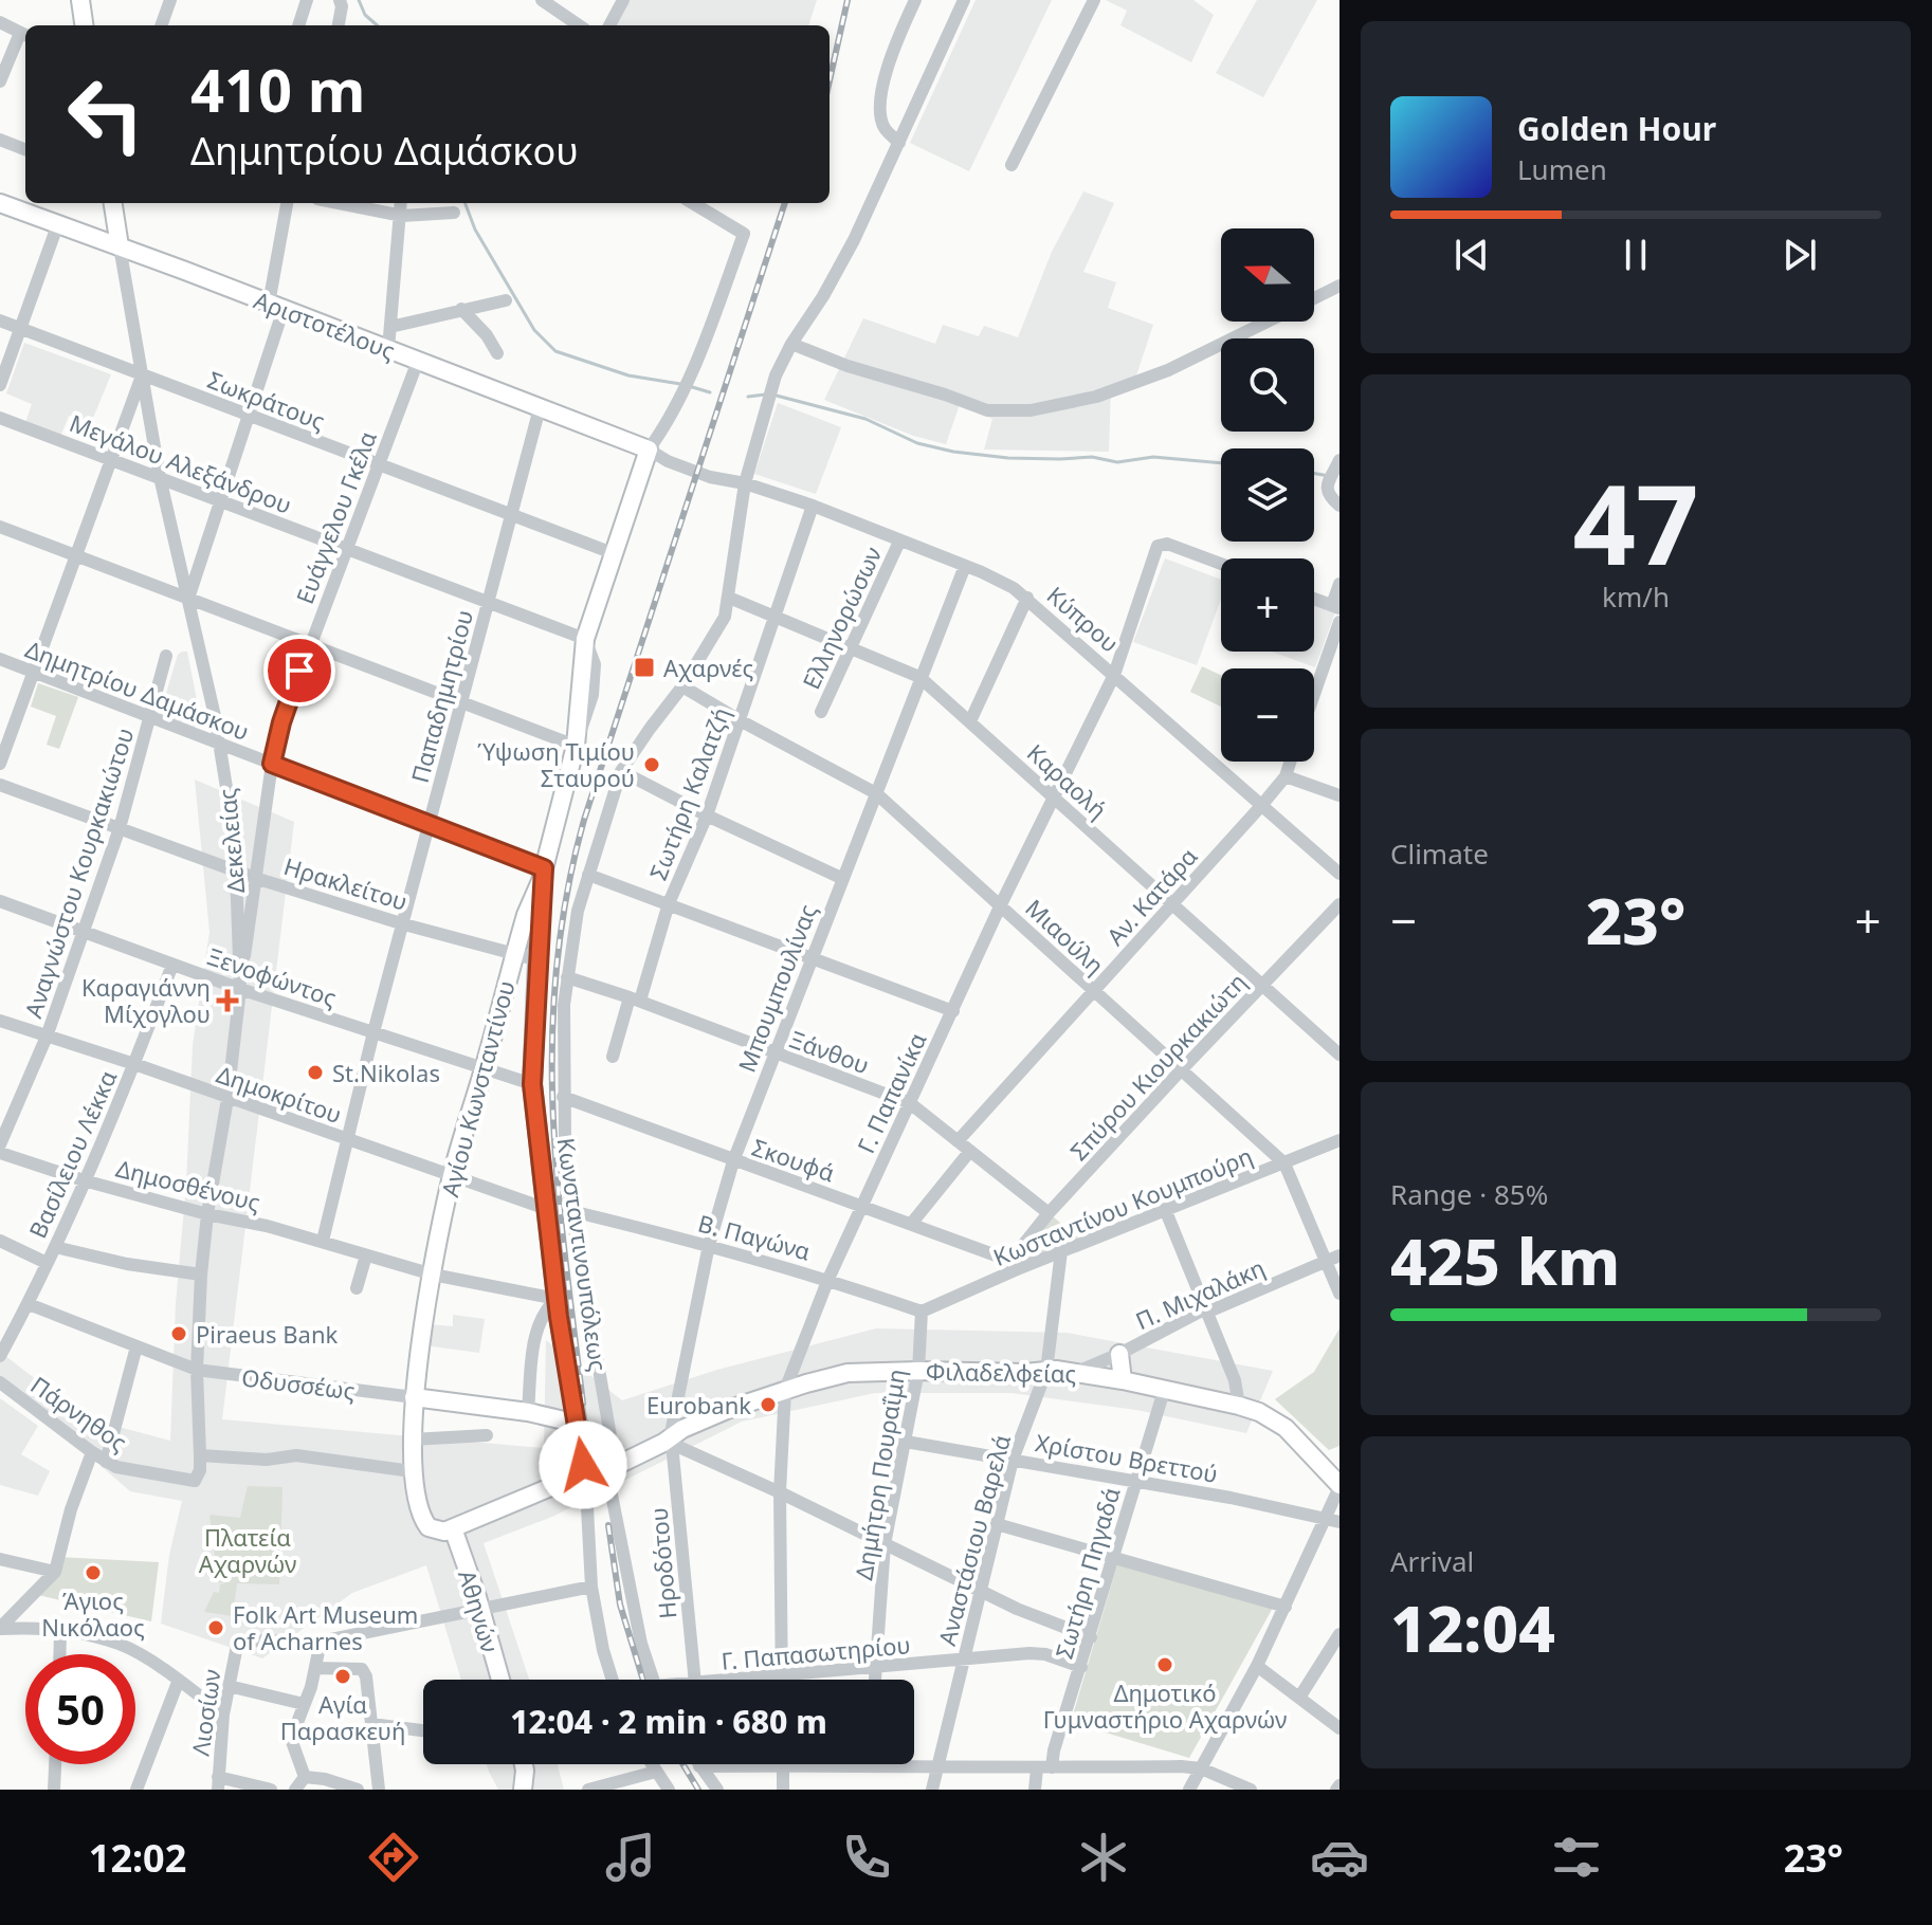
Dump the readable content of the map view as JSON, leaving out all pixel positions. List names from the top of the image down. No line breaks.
{"streets":{"main road":["Αριστοτέλους","Δεκελείας","Αγίου Κωνσταντίνου","Κωνσταντινουπόλεως","Φιλαδελφείας","Οδυσσέως","Αθηνών"],"street":["Σωκράτους","Μεγάλου Αλεξάνδρου","Ευάγγελου Γκέλα","Ελληνορώσων","Κύπρου","Δημητρίου Δαμάσκου","Παπαδημητρίου","Καραολή","Σωτήρη Καλατζή","Αναγνώστου Κουρκακιώτου","Ηρακλείτου","Αν. Κατάρα","Μιαούλη","Ξενοφώντος","Μπουμπουλίνας","Ξάνθου","Σπύρου Κιουρκακιώτη","Γ. Παπανίκα","Δημοκρίτου","Βασίλειου Λέκκα","Σκουφά","Δημοσθένους","Κωσταντίνου Κουμπούρη","Β. Παγώνα","Π. Μιχαλάκη","Πάρνηθος","Χρίστου Βρεττού","Δημήτρη Πουραΐμη","Αναστάσιου Βαρελά","Ηροδότου","Σωτήρη Πηγαδά","Γ. Παπασωτηρίου","Λιοσίων"]},"crossings":[["Αριστοτέλους","Ευάγγελου Γκέλα"],["Αριστοτέλους","Κύπρου"],["Αριστοτέλους","Παπαδημητρίου"],["Αριστοτέλους","Δεκελείας"],["Αριστοτέλους","Αγίου Κωνσταντίνου"],["Σωκράτους","Ευάγγελου Γκέλα"],["Σωκράτους","Παπαδημητρίου"],["Σωκράτους","Δεκελείας"],["Σωκράτους","Αγίου Κωνσταντίνου"],["Μεγάλου Αλεξάνδρου","Ευάγγελου Γκέλα"],["Μεγάλου Αλεξάνδρου","Παπαδημητρίου"],["Μεγάλου Αλεξάνδρου","Δεκελείας"],["Μεγάλου Αλεξάνδρου","Αγίου Κωνσταντίνου"],["Ευάγγελου Γκέλα","Δημητρίου Δαμάσκου"],["Ευάγγελου Γκέλα","Δεκελείας"],["Ευάγγελου Γκέλα","Ηρακλείτου"],["Ευάγγελου Γκέλα","Ξενοφώντος"],["Ελληνορώσων","Κύπρου"],["Ελληνορώσων","Καραολή"],["Κύπρου","Σωτήρη Καλατζή"],["Κύπρου","Αν. Κατάρα"],["Κύπρου","Μπουμπουλίνας"],["Κύπρου","Αγίου Κωνσταντίνου"],["Κύπρου","Γ. Παπανίκα"],["Κύπρου","Κωνσταντινουπόλεως"],["Δημητρίου Δαμάσκου","Παπαδημητρίου"],["Δημητρίου Δαμάσκου","Δεκελείας"],["Δημητρίου Δαμάσκου","Αναγνώστου Κουρκακιώτου"],["Δημητρίου Δαμάσκου","Αγίου Κωνσταντίνου"],["Δημητρίου Δαμάσκου","Κωνσταντινουπόλεως"],["Παπαδημητρίου","Ηρακλείτου"],["Παπαδημητρίου","Ξενοφώντος"],["Παπαδημητρίου","Δημοκρίτου"],["Παπαδημητρίου","Δημοσθένους"],["Καραολή","Σωτήρη Καλατζή"],["Καραολή","Αν. Κατάρα"],["Καραολή","Μπουμπουλίνας"],["Καραολή","Σπύρου Κιουρκακιώτη"],["Καραολή","Γ. Παπανίκα"],["Καραολή","Κωνσταντινουπόλεως"],["Σωτήρη Καλατζή","Μιαούλη"],["Σωτήρη Καλατζή","Ξάνθου"],["Δεκελείας","Ηρακλείτου"],["Δεκελείας","Ξενοφώντος"],["Δεκελείας","Δημοκρίτου"],["Δεκελείας","Δημοσθένους"],["Δεκελείας","Οδυσσέως"],["Δεκελείας","Πάρνηθος"],["Αναγνώστου Κουρκακιώτου","Ηρακλείτου"],["Αναγνώστου Κουρκακιώτου","Ξενοφώντος"],["Αναγνώστου Κουρκακιώτου","Δημοκρίτου"],["Ηρακλείτου","Αγίου Κωνσταντίνου"],["Ηρακλείτου","Κωνσταντινουπόλεως"],["Αν. Κατάρα","Μιαούλη"],["Αν. Κατάρα","Ξάνθου"],["Μιαούλη","Μπουμπουλίνας"],["Μιαούλη","Σπύρου Κιουρκακιώτη"],["Μιαούλη","Γ. Παπανίκα"],["Μιαούλη","Κωσταντίνου Κουμπούρη"],["Μιαούλη","Κωνσταντινουπόλεως"],["Μιαούλη","Π. Μιχαλάκη"],["Ξενοφώντος","Αγίου Κωνσταντίνου"],["Ξενοφώντος","Βασίλειου Λέκκα"],["Ξενοφώντος","Κωνσταντινουπόλεως"],["Μπουμπουλίνας","Ξάνθου"],["Μπουμπουλίνας","Σκουφά"],["Μπουμπουλίνας","Β. Παγώνα"],["Μπουμπουλίνας","Φιλαδελφείας"],["Μπουμπουλίνας","Ηροδότου"],["Ξάνθου","Σπύρου Κιουρκακιώτη"],["Ξάνθου","Γ. Παπανίκα"],["Ξάνθου","Κωνσταντινουπόλεως"],["Σπύρου Κιουρκακιώτη","Σκουφά"],["Σπύρου Κιουρκακιώτη","Κωσταντίνου Κουμπούρη"],["Αγίου Κωνσταντίνου","Δημοκρίτου"],["Αγίου Κωνσταντίνου","Δημοσθένους"],["Αγίου Κωνσταντίνου","Κωνσταντινουπόλεως"],["Αγίου Κωνσταντίνου","Φιλαδελφείας"],["Αγίου Κωνσταντίνου","Οδυσσέως"],["Αγίου Κωνσταντίνου","Αθηνών"],["Γ. Παπανίκα","Σκουφά"],["Γ. Παπανίκα","Β. Παγώνα"],["Γ. Παπανίκα","Φιλαδελφείας"],["Γ. Παπανίκα","Γ. Παπασωτηρίου"],["Δημοκρίτου","Βασίλειου Λέκκα"],["Δημοκρίτου","Κωνσταντινουπόλεως"],["Βασίλειου Λέκκα","Δημοσθένους"],["Βασίλειου Λέκκα","Οδυσσέως"],["Σκουφά","Κωσταντίνου Κουμπούρη"],["Σκουφά","Κωνσταντινουπόλεως"],["Δημοσθένους","Κωνσταντινουπόλεως"],["Κωσταντίνου Κουμπούρη","Β. Παγώνα"],["Κωσταντίνου Κουμπούρη","Δημήτρη Πουραΐμη"],["Κωσταντίνου Κουμπούρη","Αναστάσιου Βαρελά"],["Β. Παγώνα","Κωνσταντινουπόλεως"],["Β. Παγώνα","Δημήτρη Πουραΐμη"],["Κωνσταντινουπόλεως","Φιλαδελφείας"],["Κωνσταντινουπόλεως","Οδυσσέως"],["Π. Μιχαλάκη","Φιλαδελφείας"],["Φιλαδελφείας","Δημήτρη Πουραΐμη"],["Φιλαδελφείας","Αναστάσιου Βαρελά"],["Φιλαδελφείας","Ηροδότου"],["Φιλαδελφείας","Σωτήρη Πηγαδά"],["Φιλαδελφείας","Αθηνών"],["Χρίστου Βρεττού","Δημήτρη Πουραΐμη"],["Χρίστου Βρεττού","Αναστάσιου Βαρελά"],["Χρίστου Βρεττού","Σωτήρη Πηγαδά"],["Δημήτρη Πουραΐμη","Γ. Παπασωτηρίου"],["Αναστάσιου Βαρελά","Γ. Παπασωτηρίου"],["Σωτήρη Πηγαδά","Γ. Παπασωτηρίου"]],"parks":["Πλατεία Αχαρνών"],"places":{"transit":["Αχαρνές"],"other":["Ύψωση Τιμίου Σταυρού","St.Nikolas","Piraeus Bank","Eurobank","Άγιος Νικόλαος","Folk Art Museum of Acharnes","Δημοτικό Γυμναστήριο Αχαρνών","Αγία Παρασκευή"],"health":["Καραγιάννη Μίχογλου"]},"north":"left","page":{"turn":["410 m","Δημητρίου Δαμάσκου"],"song":["Golden Hour","Lumen"],"map_buttons":["+","−"],"tile":[["47","km/h"],"Climate",["Range · 85%","425 km"],["Arrival","12:04"]],"heat":["−","23°","+"],"limit":"50","trip":"12:04 · 2 min · 680 m","tabs":["12:02","23°"]}}
